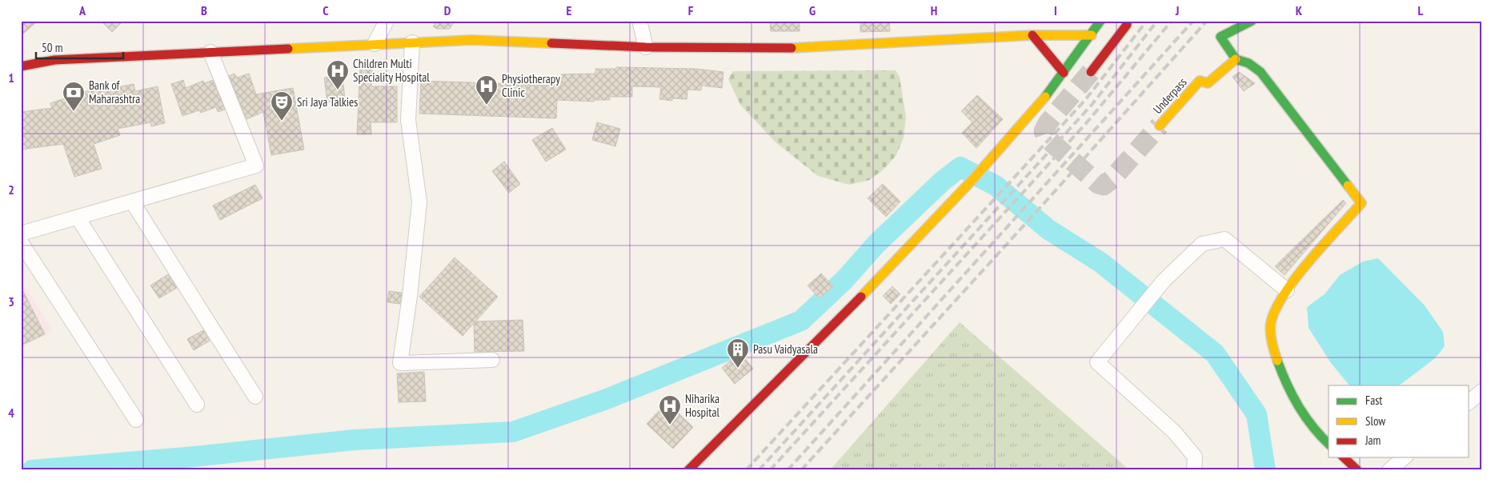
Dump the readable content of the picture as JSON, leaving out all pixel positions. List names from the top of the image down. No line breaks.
{"streets":{"main road":["Underpass"]},"places":{"hospital":["Children Multi Speciality Hospital","Physiotherapy Clinic","Niharika Hospital"],"bank":["Bank of Maharashtra"],"theatre":["Sri Jaya Talkies"],"building":["Pasu Vaidyasala"]},"legend":["Fast","Slow","Jam"],"scale_bar":"50 m","grid":{"columns":["A","B","C","D","E","F","G","H","I","J","K","L"],"rows":["1","2","3","4"]}}
